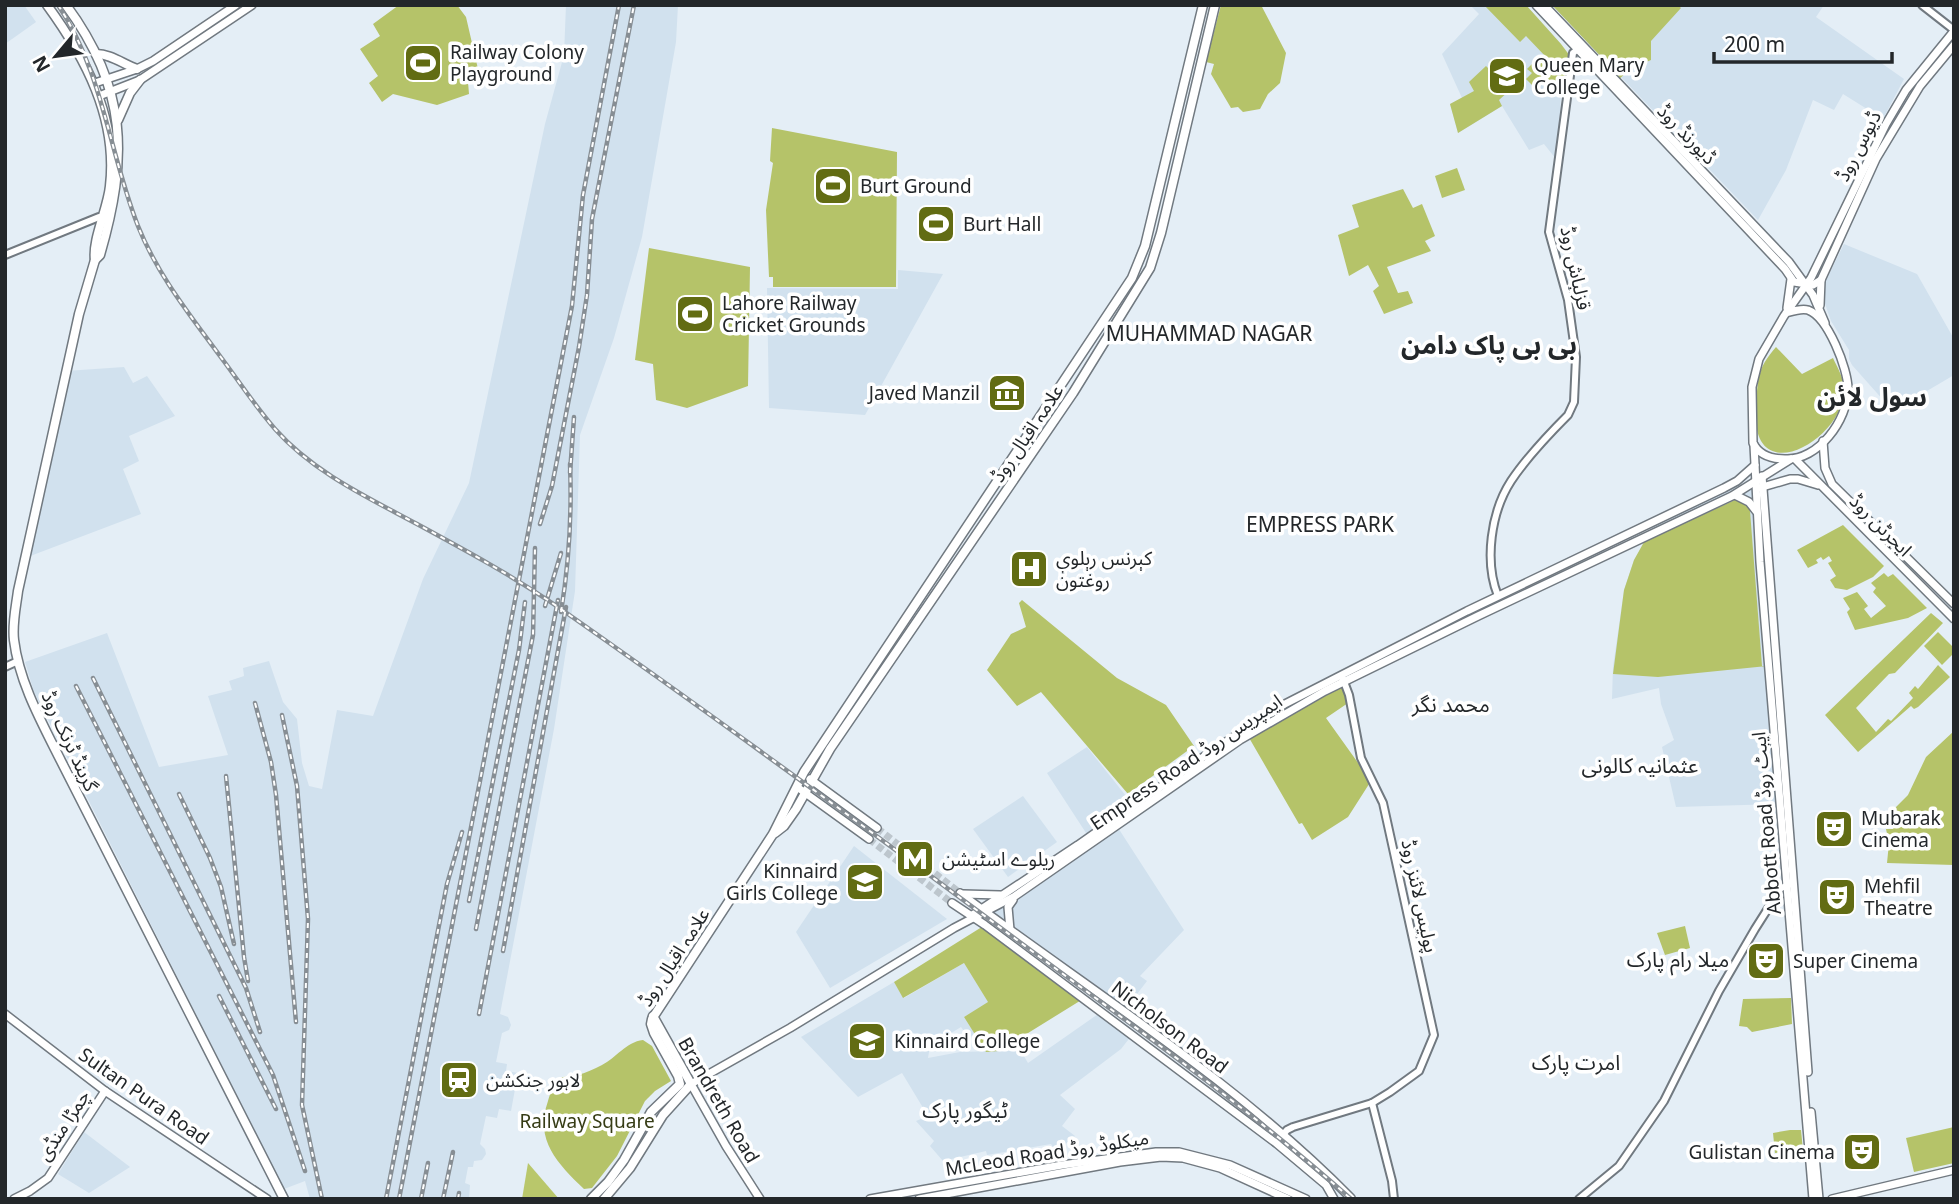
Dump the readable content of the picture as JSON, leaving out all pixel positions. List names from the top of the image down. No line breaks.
{"streets":{"main road":["ڈیورنڈ روڈ","ڈیوس روڈ","علامہ اقبال روڈ","ایجرٹن روڈ","گرینڈ ٹرنک روڈ","Empress Road ایمپریس روڈ","Abbott Road ایبٹ روڈ","Nicholson Road","Sultan Pura Road","Brandreth Road","چمڑا منڈی","McLeod Road میکلوڈ روڈ"],"street":["قزلباش روڈ","پولیس لائنز روڈ"]},"crossings":[["ڈیورنڈ روڈ","ڈیوس روڈ"],["ڈیورنڈ روڈ","قزلباش روڈ"],["ڈیورنڈ روڈ","ایجرٹن روڈ"],["ڈیورنڈ روڈ","Abbott Road ایبٹ روڈ"],["ڈیوس روڈ","ایجرٹن روڈ"],["ڈیوس روڈ","Abbott Road ایبٹ روڈ"],["قزلباش روڈ","Empress Road ایمپریس روڈ"],["علامہ اقبال روڈ","Brandreth Road"],["ایجرٹن روڈ","Abbott Road ایبٹ روڈ"],["Empress Road ایمپریس روڈ","Abbott Road ایبٹ روڈ"],["Empress Road ایمپریس روڈ","پولیس لائنز روڈ"],["Empress Road ایمپریس روڈ","Nicholson Road"],["Empress Road ایمپریس روڈ","Brandreth Road"],["پولیس لائنز روڈ","Nicholson Road"],["Sultan Pura Road","چمڑا منڈی"]],"districts":["MUHAMMAD NAGAR","بی بی پاک دامن","سول لائن","EMPRESS PARK","محمد نگر","عثمانیہ کالونی","میلا رام پارک","امرت پارک","ٹیگور پارک"],"parks":["Railway Square"],"places":{"sports":["Railway Colony Playground","Burt Ground","Burt Hall","Lahore Railway Cricket Grounds"],"school or university":["Queen Mary College","Kinnaird Girls College","Kinnaird College"],"museum":["Javed Manzil"],"hospital":["کېرنس رېلوې روغتون"],"theatre":["Mubarak Cinema","Mehfil Theatre","Super Cinema","Gulistan Cinema"],"metro station":["ریلوے اسٹیشن"],"station":["لاہور جنکشن"]},"scale_bar":"200 m","north":"bottom left"}
